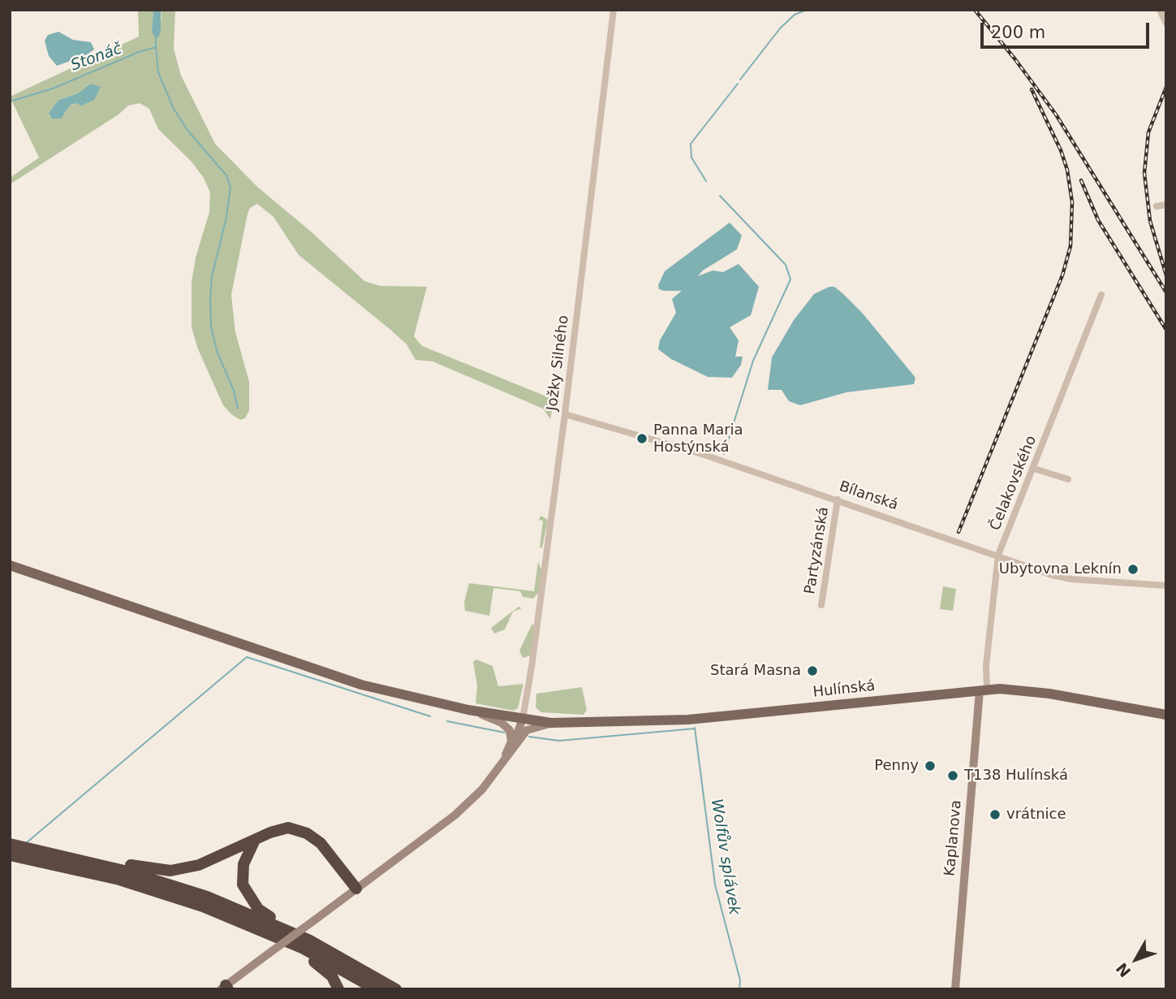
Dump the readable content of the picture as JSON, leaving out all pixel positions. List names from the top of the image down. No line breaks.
{"streets":{"main road":["Hulínská"],"street":["Jožky Silného","Čelakovského","Bílanská","Partyzánská","Kaplanova"]},"crossings":[["Jožky Silného","Bílanská"],["Jožky Silného","Hulínská"],["Čelakovského","Bílanská"],["Čelakovského","Hulínská"],["Čelakovského","Kaplanova"],["Bílanská","Partyzánská"],["Hulínská","Kaplanova"]],"water":["Stonáč","Wolfův splávek"],"places":["Panna Maria Hostýnská","Ubytovna Leknín","Stará Masna","Penny","T138 Hulínská","vrátnice"],"scale_bar":"200 m","north":"bottom left"}
